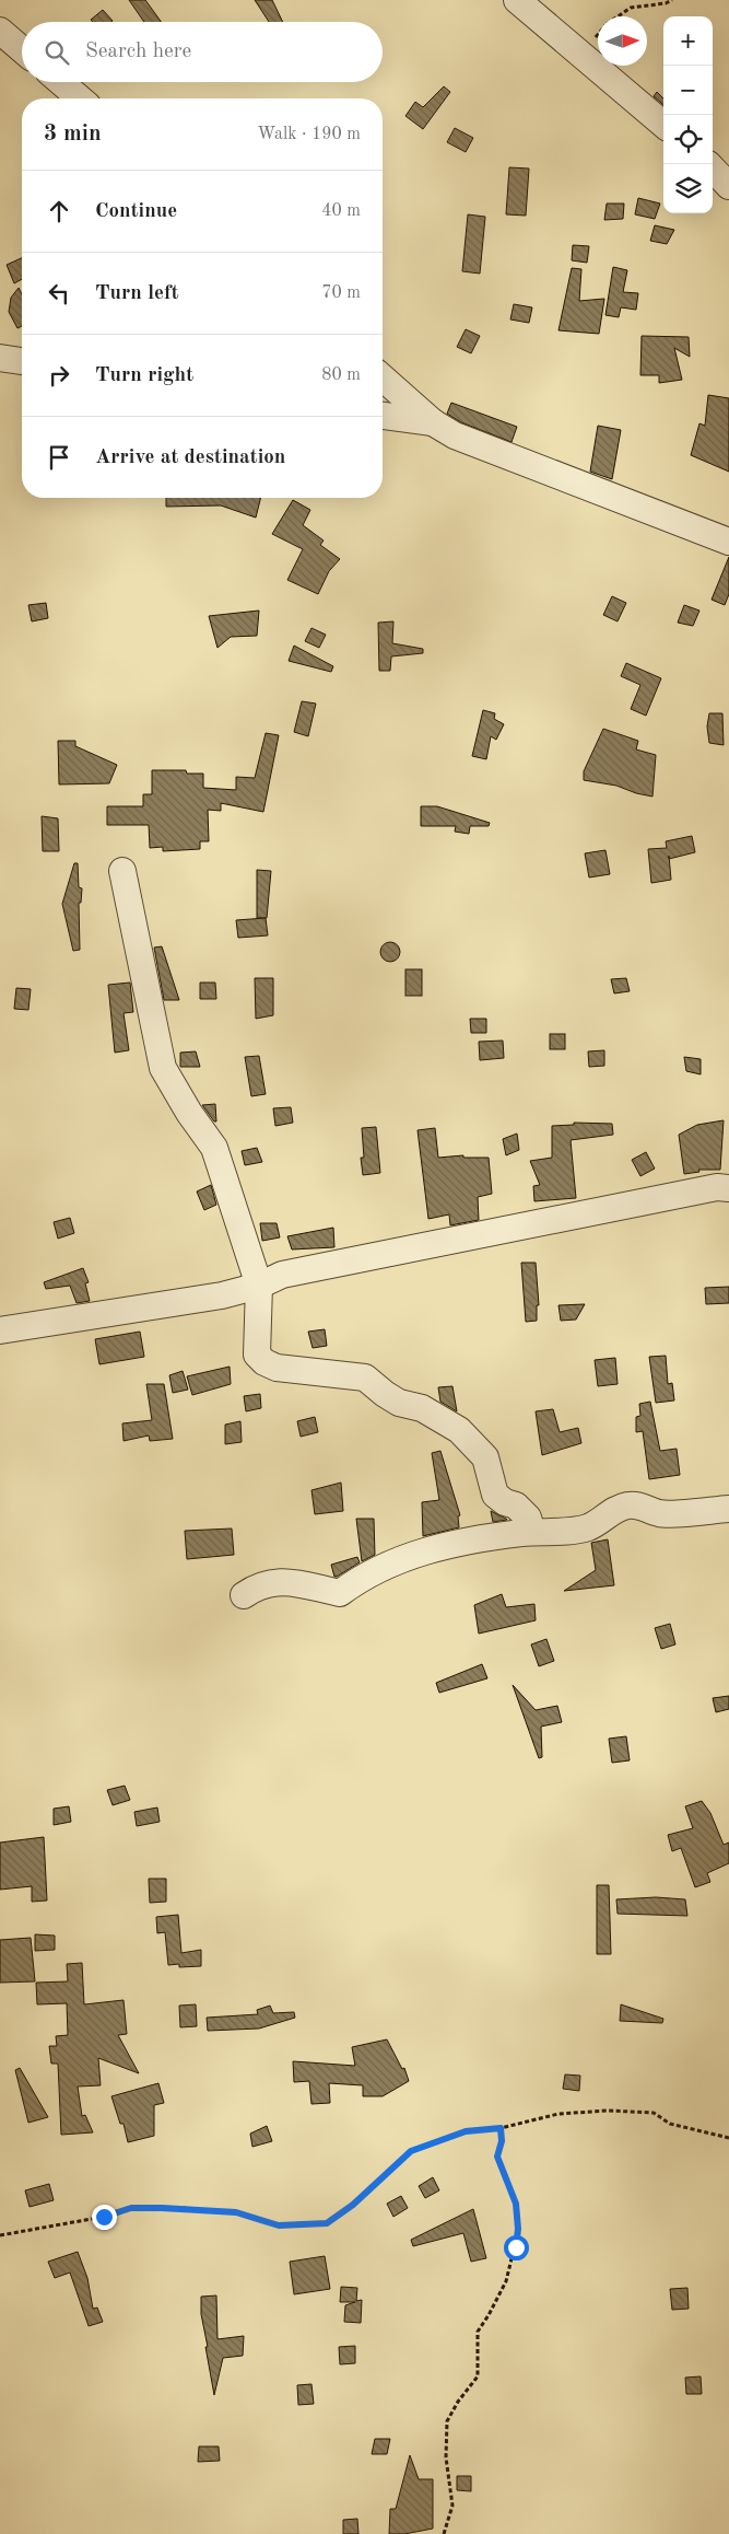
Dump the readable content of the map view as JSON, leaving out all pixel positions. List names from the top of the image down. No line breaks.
{"north":"right","page":{"map_buttons":["+","−"],"search":"Search here","heading":["3 min","Walk · 190 m"],"list":[["Continue","40 m"],["Turn left","70 m"],["Turn right","80 m"],"Arrive at destination"]}}
